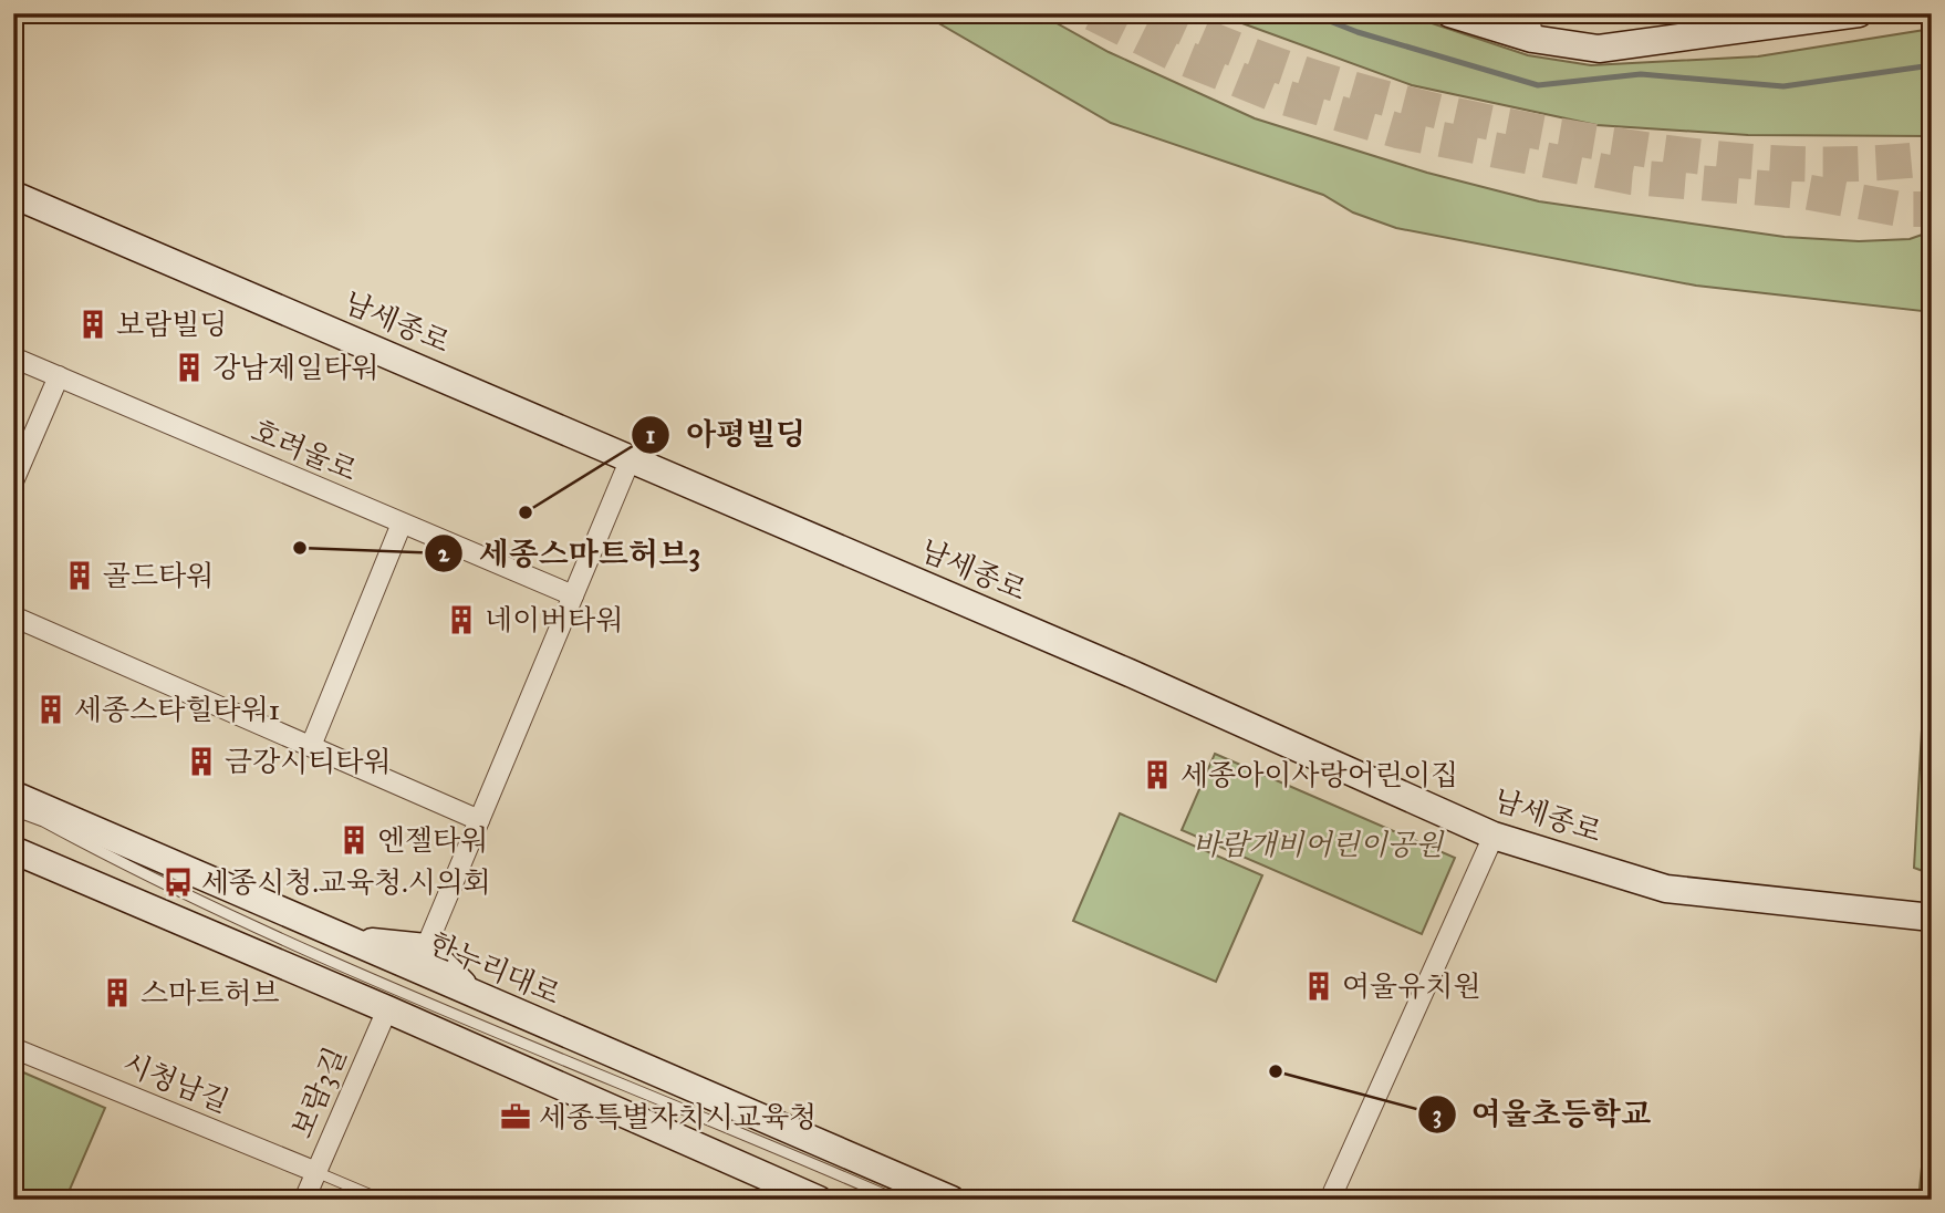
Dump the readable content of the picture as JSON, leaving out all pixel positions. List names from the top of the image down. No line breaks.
{"streets":{"street":["남세종로","호려울로","한누리대로","시청남길","보람3길"]},"crossings":[["시청남길","보람3길"]],"parks":["바람개비어린이공원"],"places":{"building":["보람빌딩","강남제일타워","골드타워","네이버타워","세종스타힐타워1","금강시티타워","세종아이사랑어린이집","엔젤타워","여울유치원","스마트허브"],"other":["아평빌딩","세종스마트허브3","여울초등학교"],"bus stop":["세종시청.교육청.시의회"],"office":["세종특별자치시교육청"]}}
